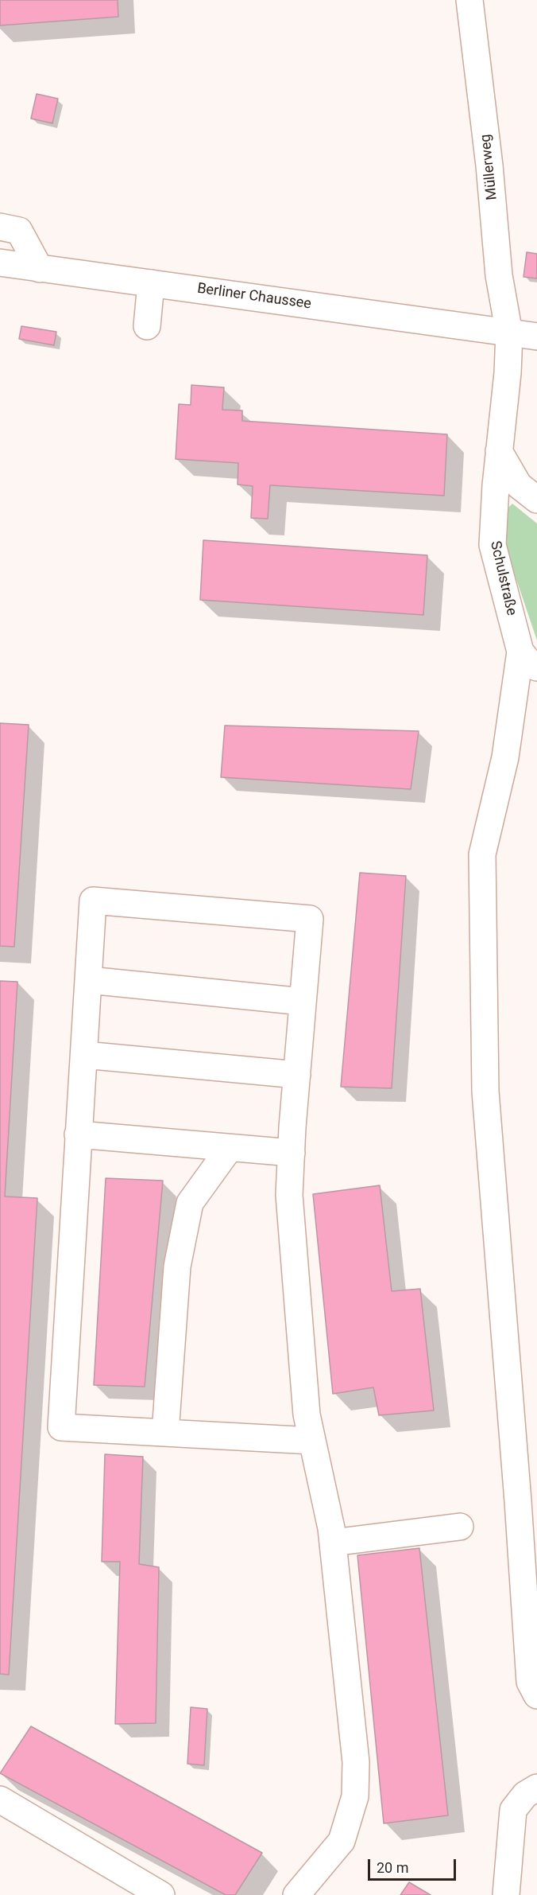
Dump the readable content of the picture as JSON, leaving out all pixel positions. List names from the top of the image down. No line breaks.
{"streets":{"street":["Müllerweg","Berliner Chaussee","Schulstraße"]},"crossings":[["Müllerweg","Berliner Chaussee"],["Müllerweg","Schulstraße"],["Berliner Chaussee","Schulstraße"]],"scale_bar":"20 m"}
